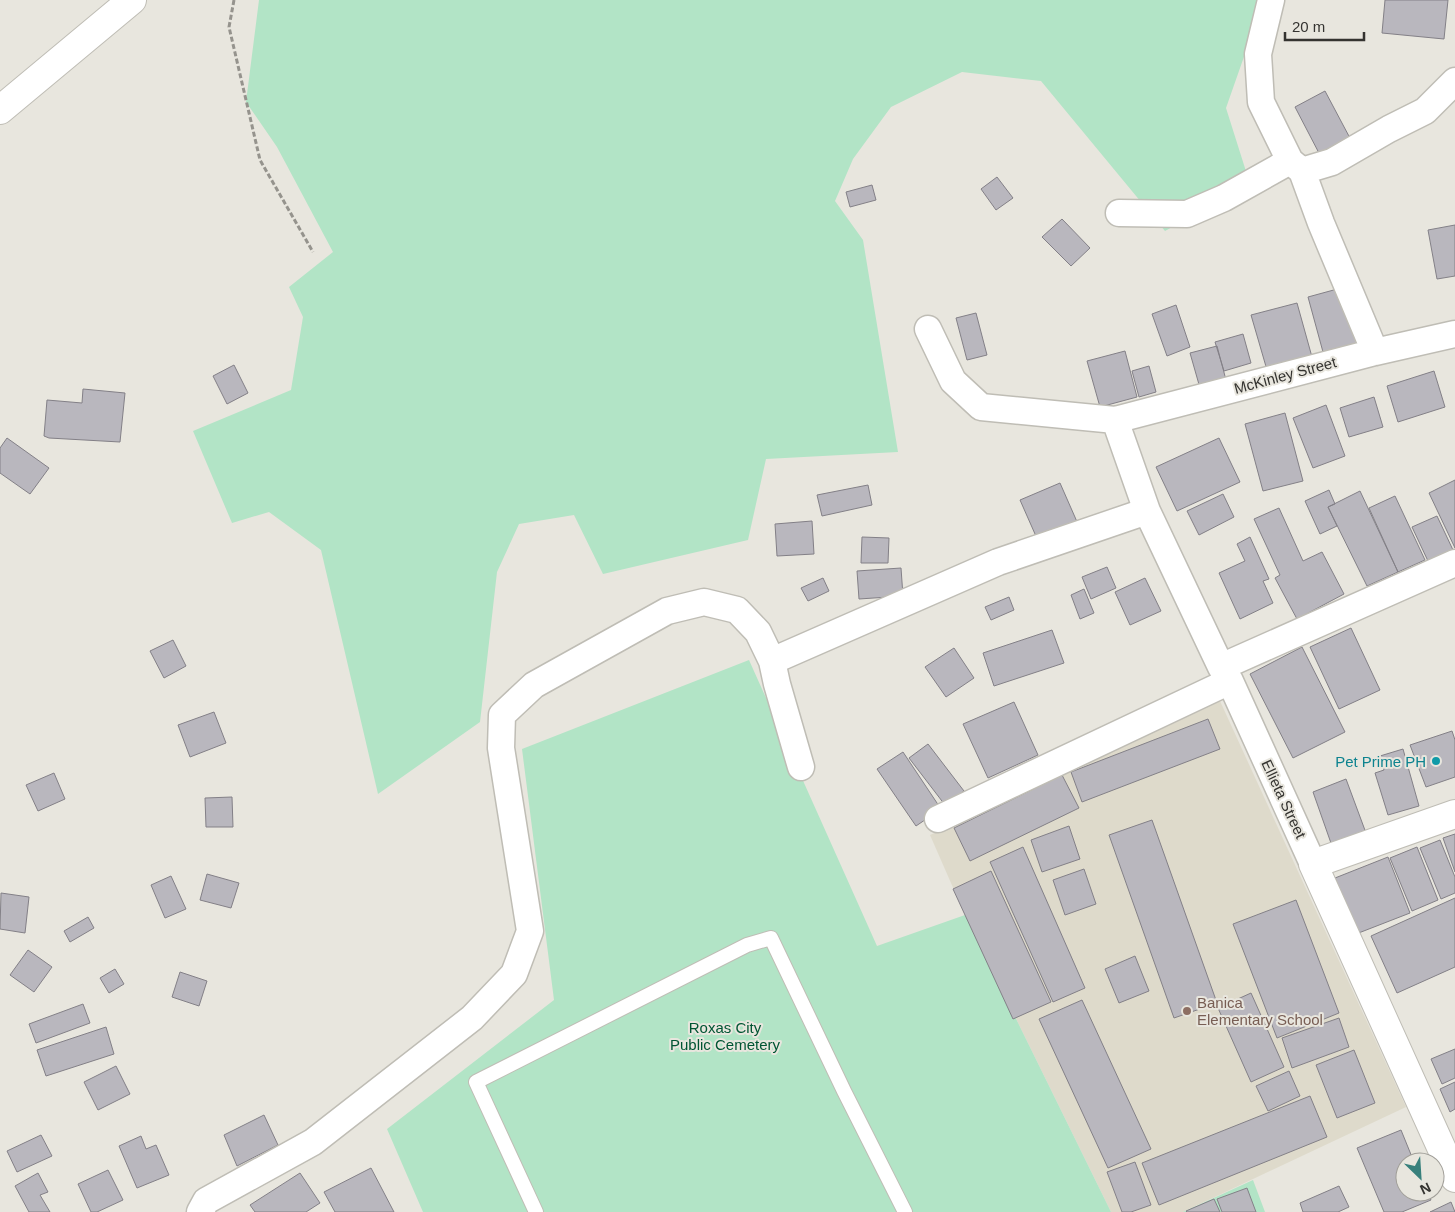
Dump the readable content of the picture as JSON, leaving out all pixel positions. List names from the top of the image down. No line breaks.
{"streets":{"street":["McKinley Street","Ellieta Street"]},"crossings":[["McKinley Street","Ellieta Street"]],"parks":["Roxas City Public Cemetery"],"places":["Pet Prime PH","Banica Elementary School"],"scale_bar":"20 m","north":"bottom right"}
